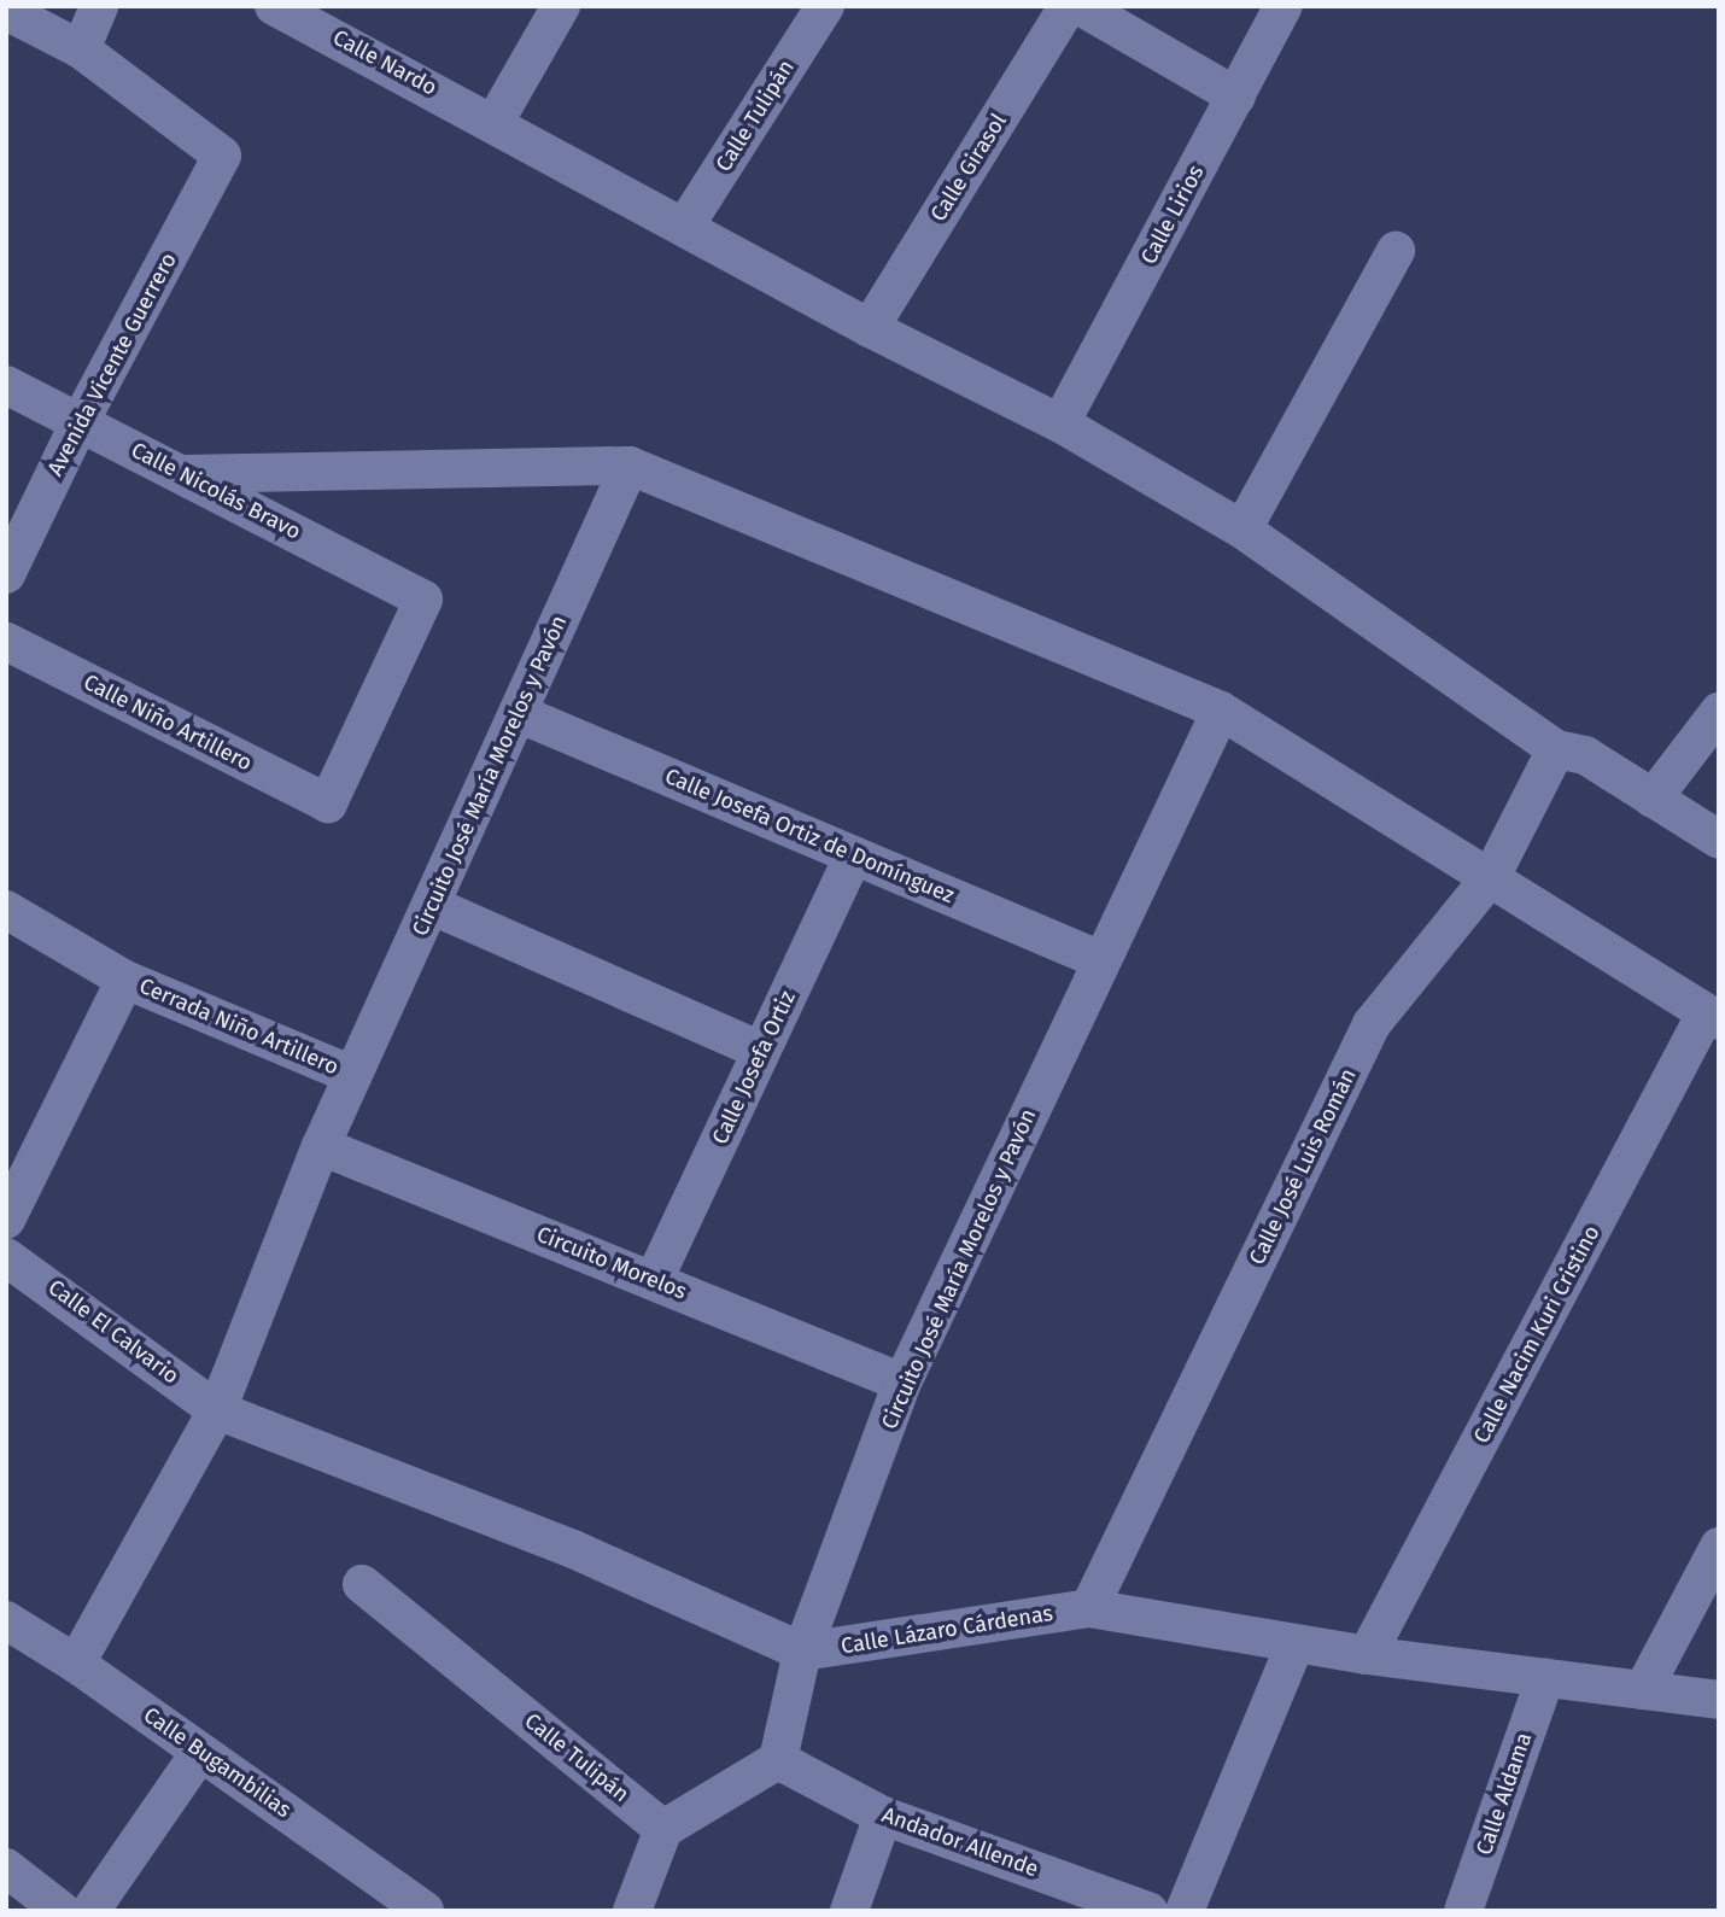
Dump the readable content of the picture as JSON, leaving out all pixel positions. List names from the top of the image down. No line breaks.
{"streets":{"street":["Calle Nardo","Calle Tulipán","Calle Girasol","Calle Lirios","Avenida Vicente Guerrero","Calle Nicolás Bravo","Calle Niño Artillero","Circuito José María Morelos y Pavón","Calle Josefa Ortiz de Domínguez","Cerrada Niño Artillero","Calle Josefa Ortiz","Calle José Luis Román","Circuito Morelos","Calle El Calvario","Calle Nacim Kuri Cristino","Calle Lázaro Cárdenas","Calle Bugambilias","Calle Aldama","Andador Allende"]},"crossings":[["Calle Nardo","Calle Tulipán"],["Calle Nardo","Calle Girasol"],["Calle Nardo","Calle Lirios"],["Calle Nardo","Calle José Luis Román"],["Avenida Vicente Guerrero","Calle Nicolás Bravo"],["Calle Nicolás Bravo","Calle Niño Artillero"],["Circuito José María Morelos y Pavón","Calle Josefa Ortiz de Domínguez"],["Circuito José María Morelos y Pavón","Cerrada Niño Artillero"],["Circuito José María Morelos y Pavón","Circuito Morelos"],["Circuito José María Morelos y Pavón","Calle El Calvario"],["Circuito José María Morelos y Pavón","Calle Lázaro Cárdenas"],["Circuito José María Morelos y Pavón","Calle Bugambilias"],["Calle Josefa Ortiz de Domínguez","Calle Josefa Ortiz"],["Calle Josefa Ortiz","Circuito Morelos"],["Calle José Luis Román","Calle Lázaro Cárdenas"],["Calle Nacim Kuri Cristino","Calle Lázaro Cárdenas"],["Calle Lázaro Cárdenas","Calle Aldama"]]}
